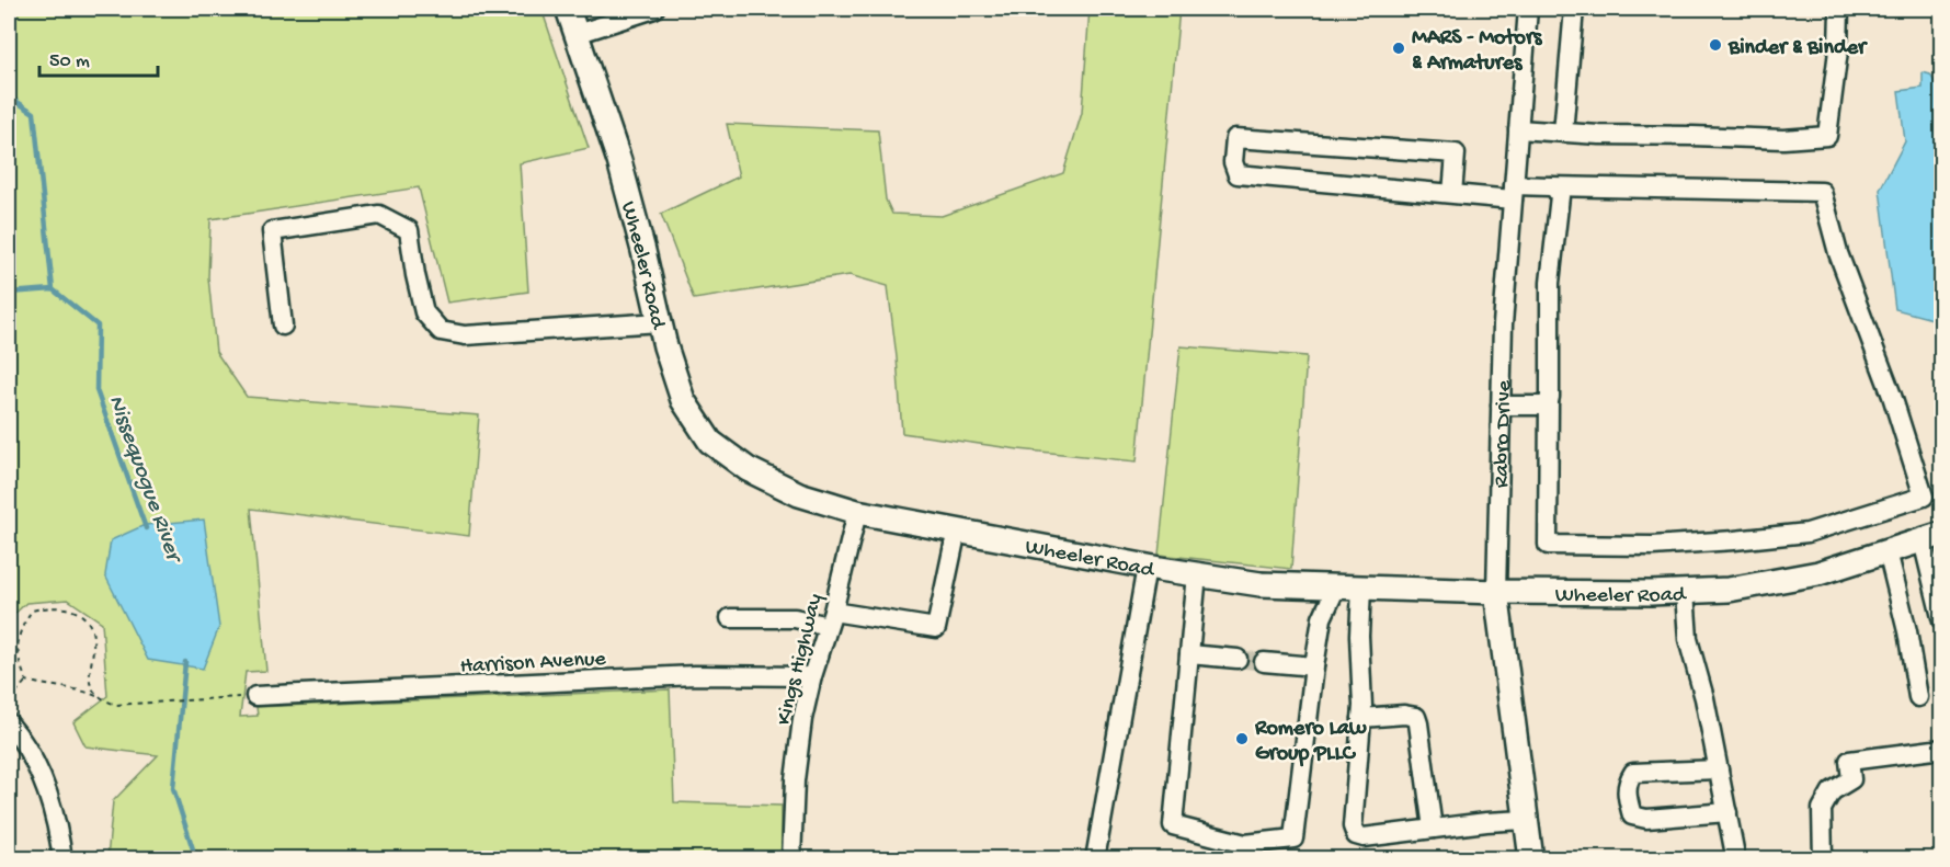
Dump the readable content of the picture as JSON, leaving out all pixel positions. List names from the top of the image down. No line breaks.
{"streets":{"main road":["Wheeler Road","Rabro Drive"],"street":["Kings Highway","Harrison Avenue"]},"crossings":[["Wheeler Road","Rabro Drive"],["Wheeler Road","Kings Highway"],["Kings Highway","Harrison Avenue"]],"water":["Nissequogue River"],"places":["Binder & Binder","MARS - Motors & Armatures","Romero Law Group PLLC"],"scale_bar":"50 m"}
